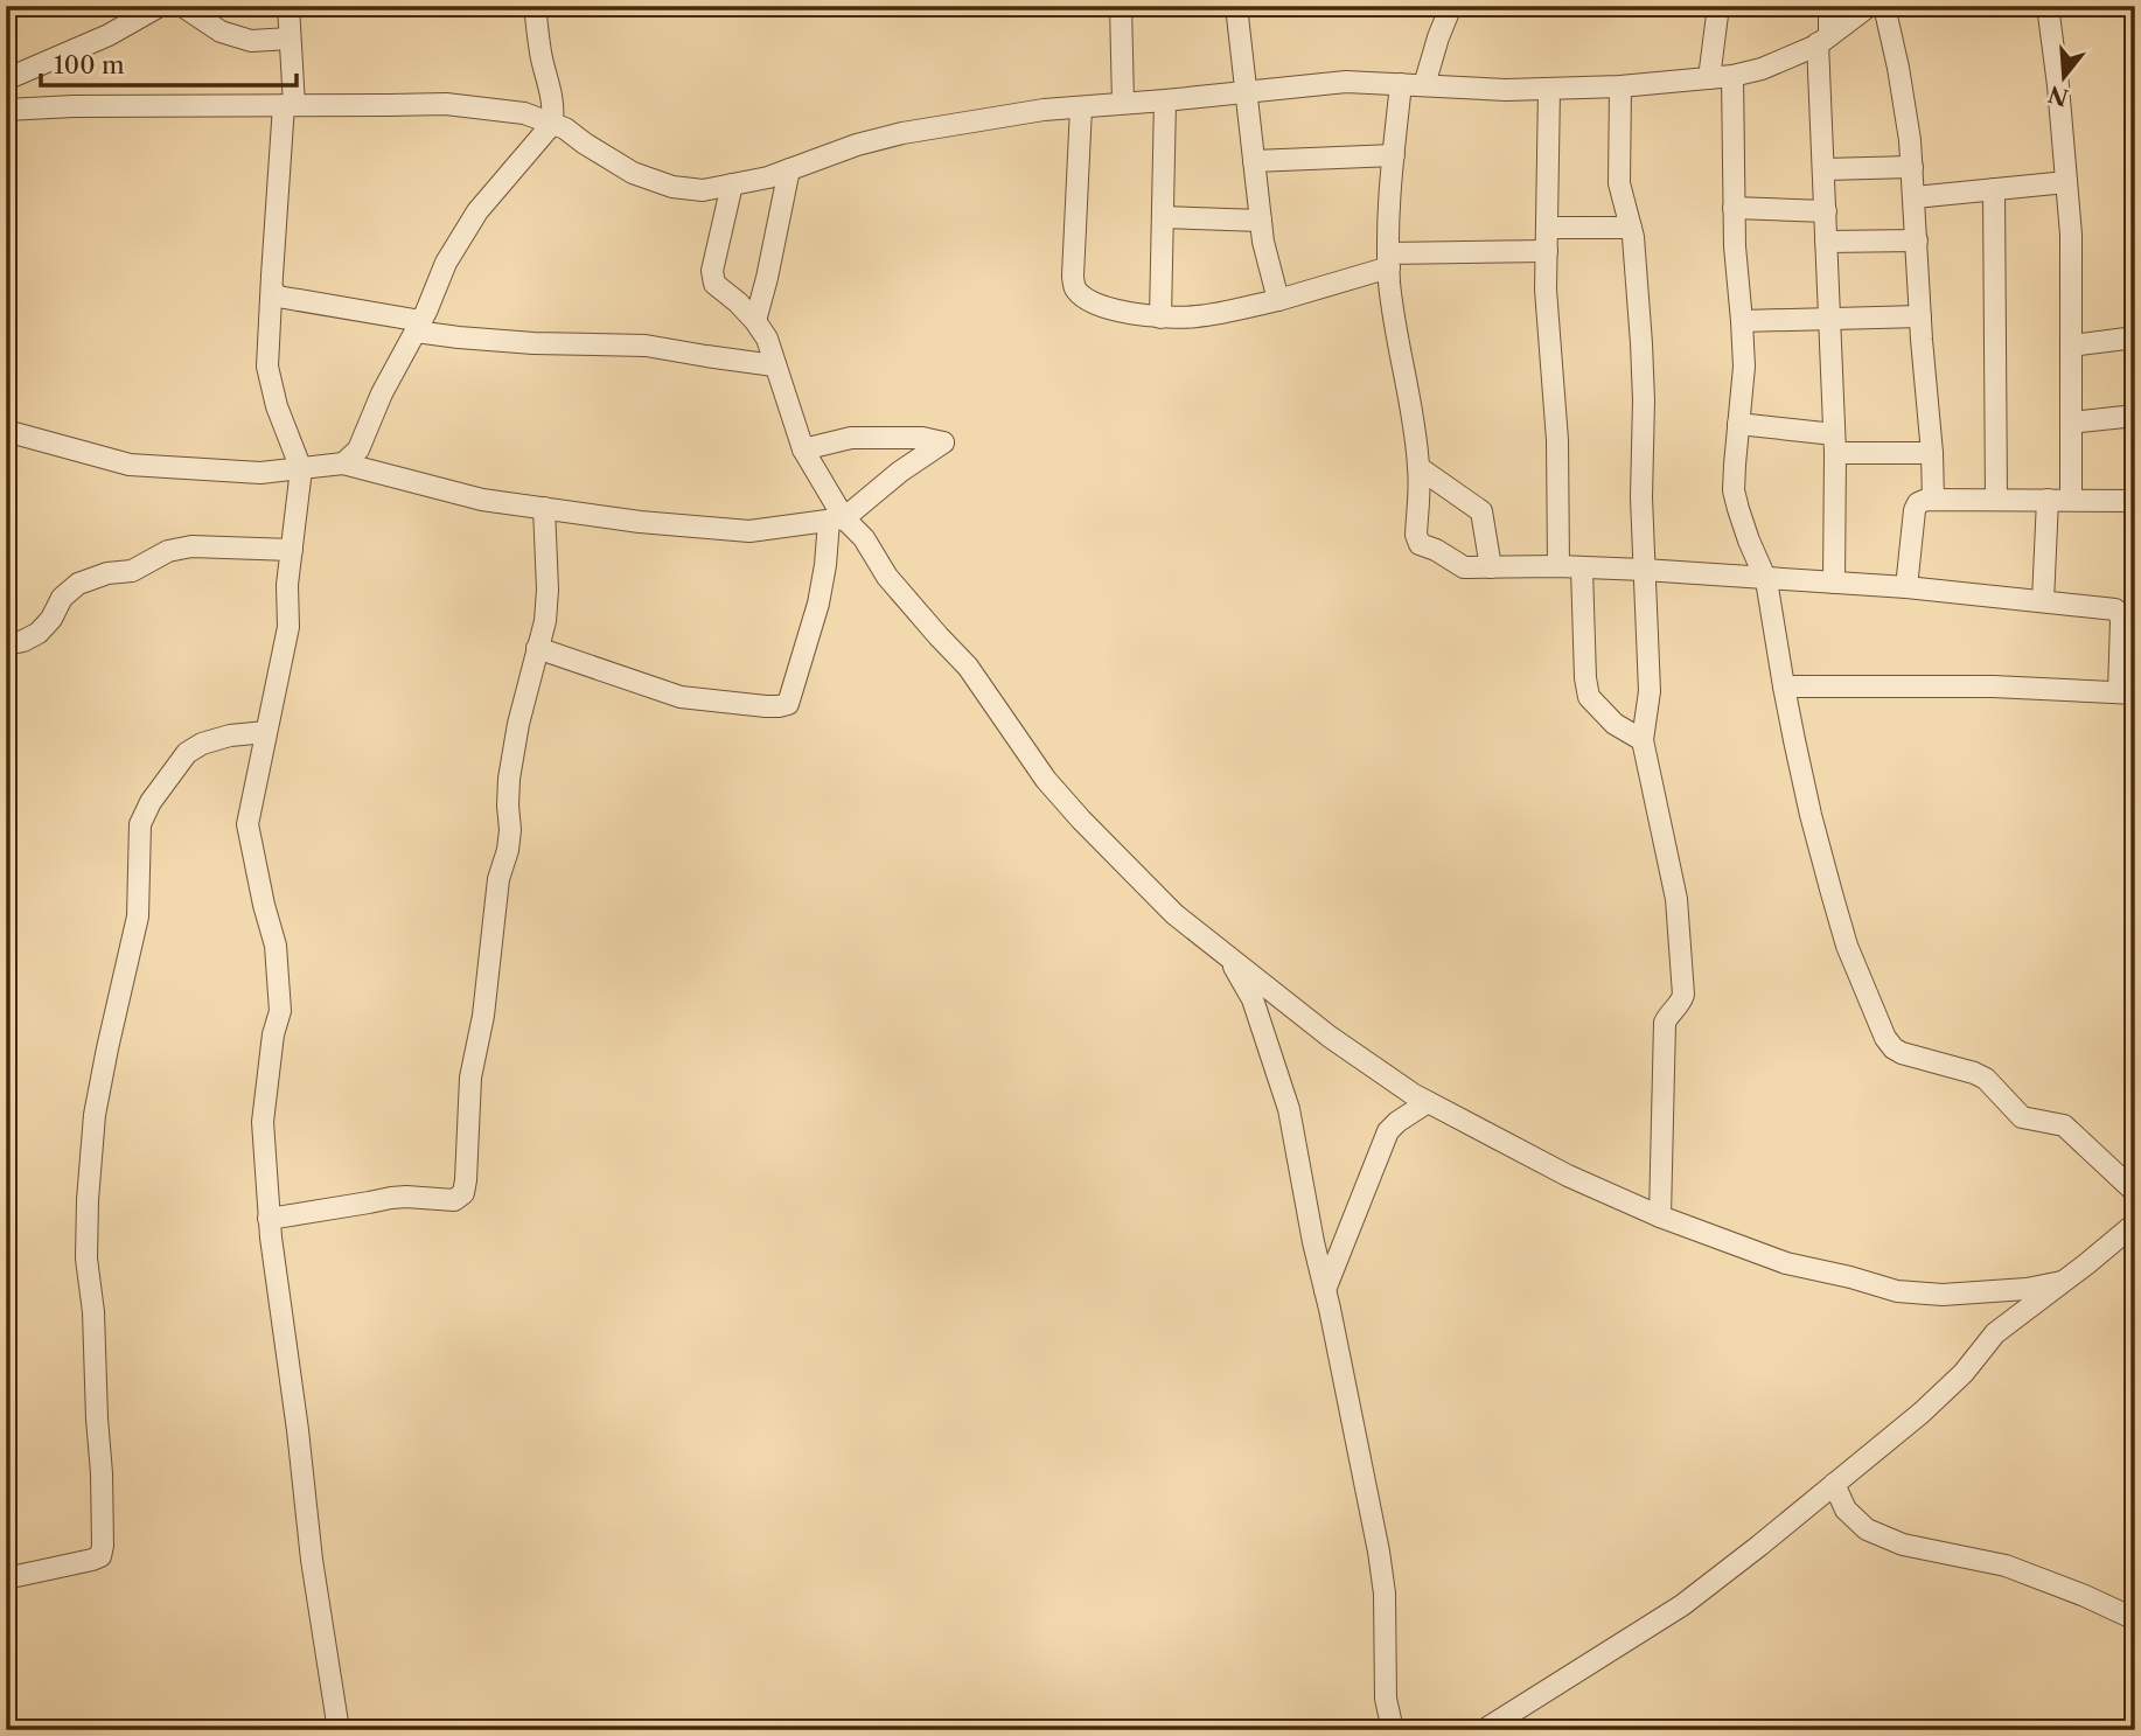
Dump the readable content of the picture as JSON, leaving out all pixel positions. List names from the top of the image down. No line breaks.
{"scale_bar":"100 m","north":"bottom"}
